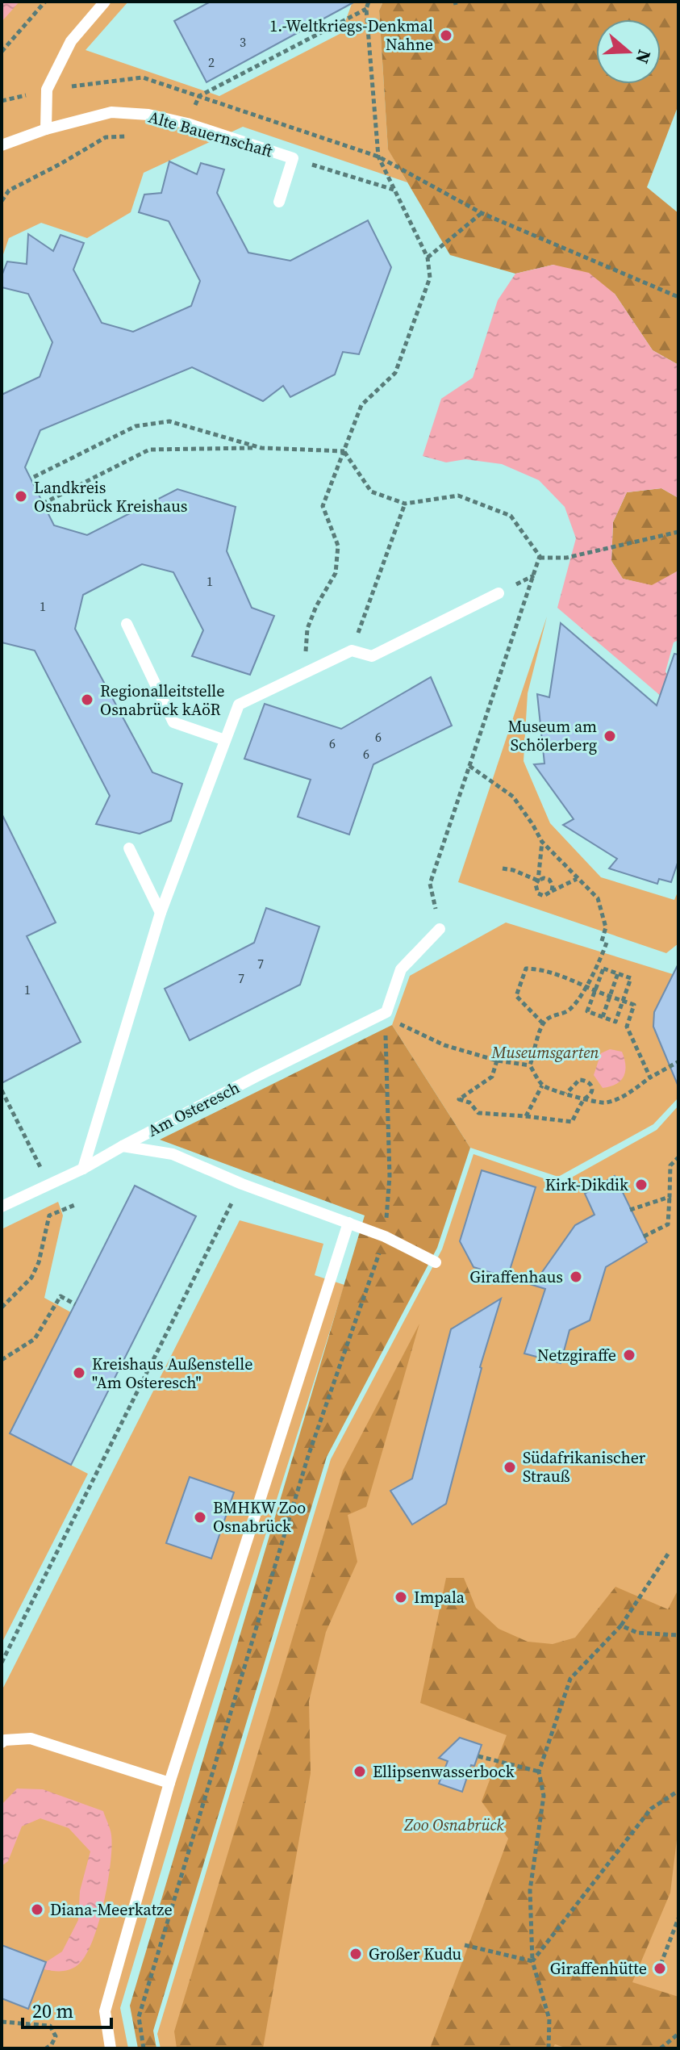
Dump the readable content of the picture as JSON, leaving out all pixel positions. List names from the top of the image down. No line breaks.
{"streets":{"lane":["Alte Bauernschaft","Am Osteresch"]},"parks":["Museumsgarten","Zoo Osnabrück"],"places":["1.-Weltkriegs-Denkmal Nahne","Landkreis Osnabrück Kreishaus","Regionalleitstelle Osnabrück kAöR","Museum am Schölerberg","Kirk-Dikdik","Giraffenhaus","Netzgiraffe","Kreishaus Außenstelle \"Am Osteresch\"","Südafrikanischer Strauß","BMHKW Zoo Osnabrück","Impala","Ellipsenwasserbock","Diana-Meerkatze","Großer Kudu","Giraffenhütte"],"house_numbers":["3","2","1","1","6","6","6","7","7","1"],"scale_bar":"20 m","north":"right"}
